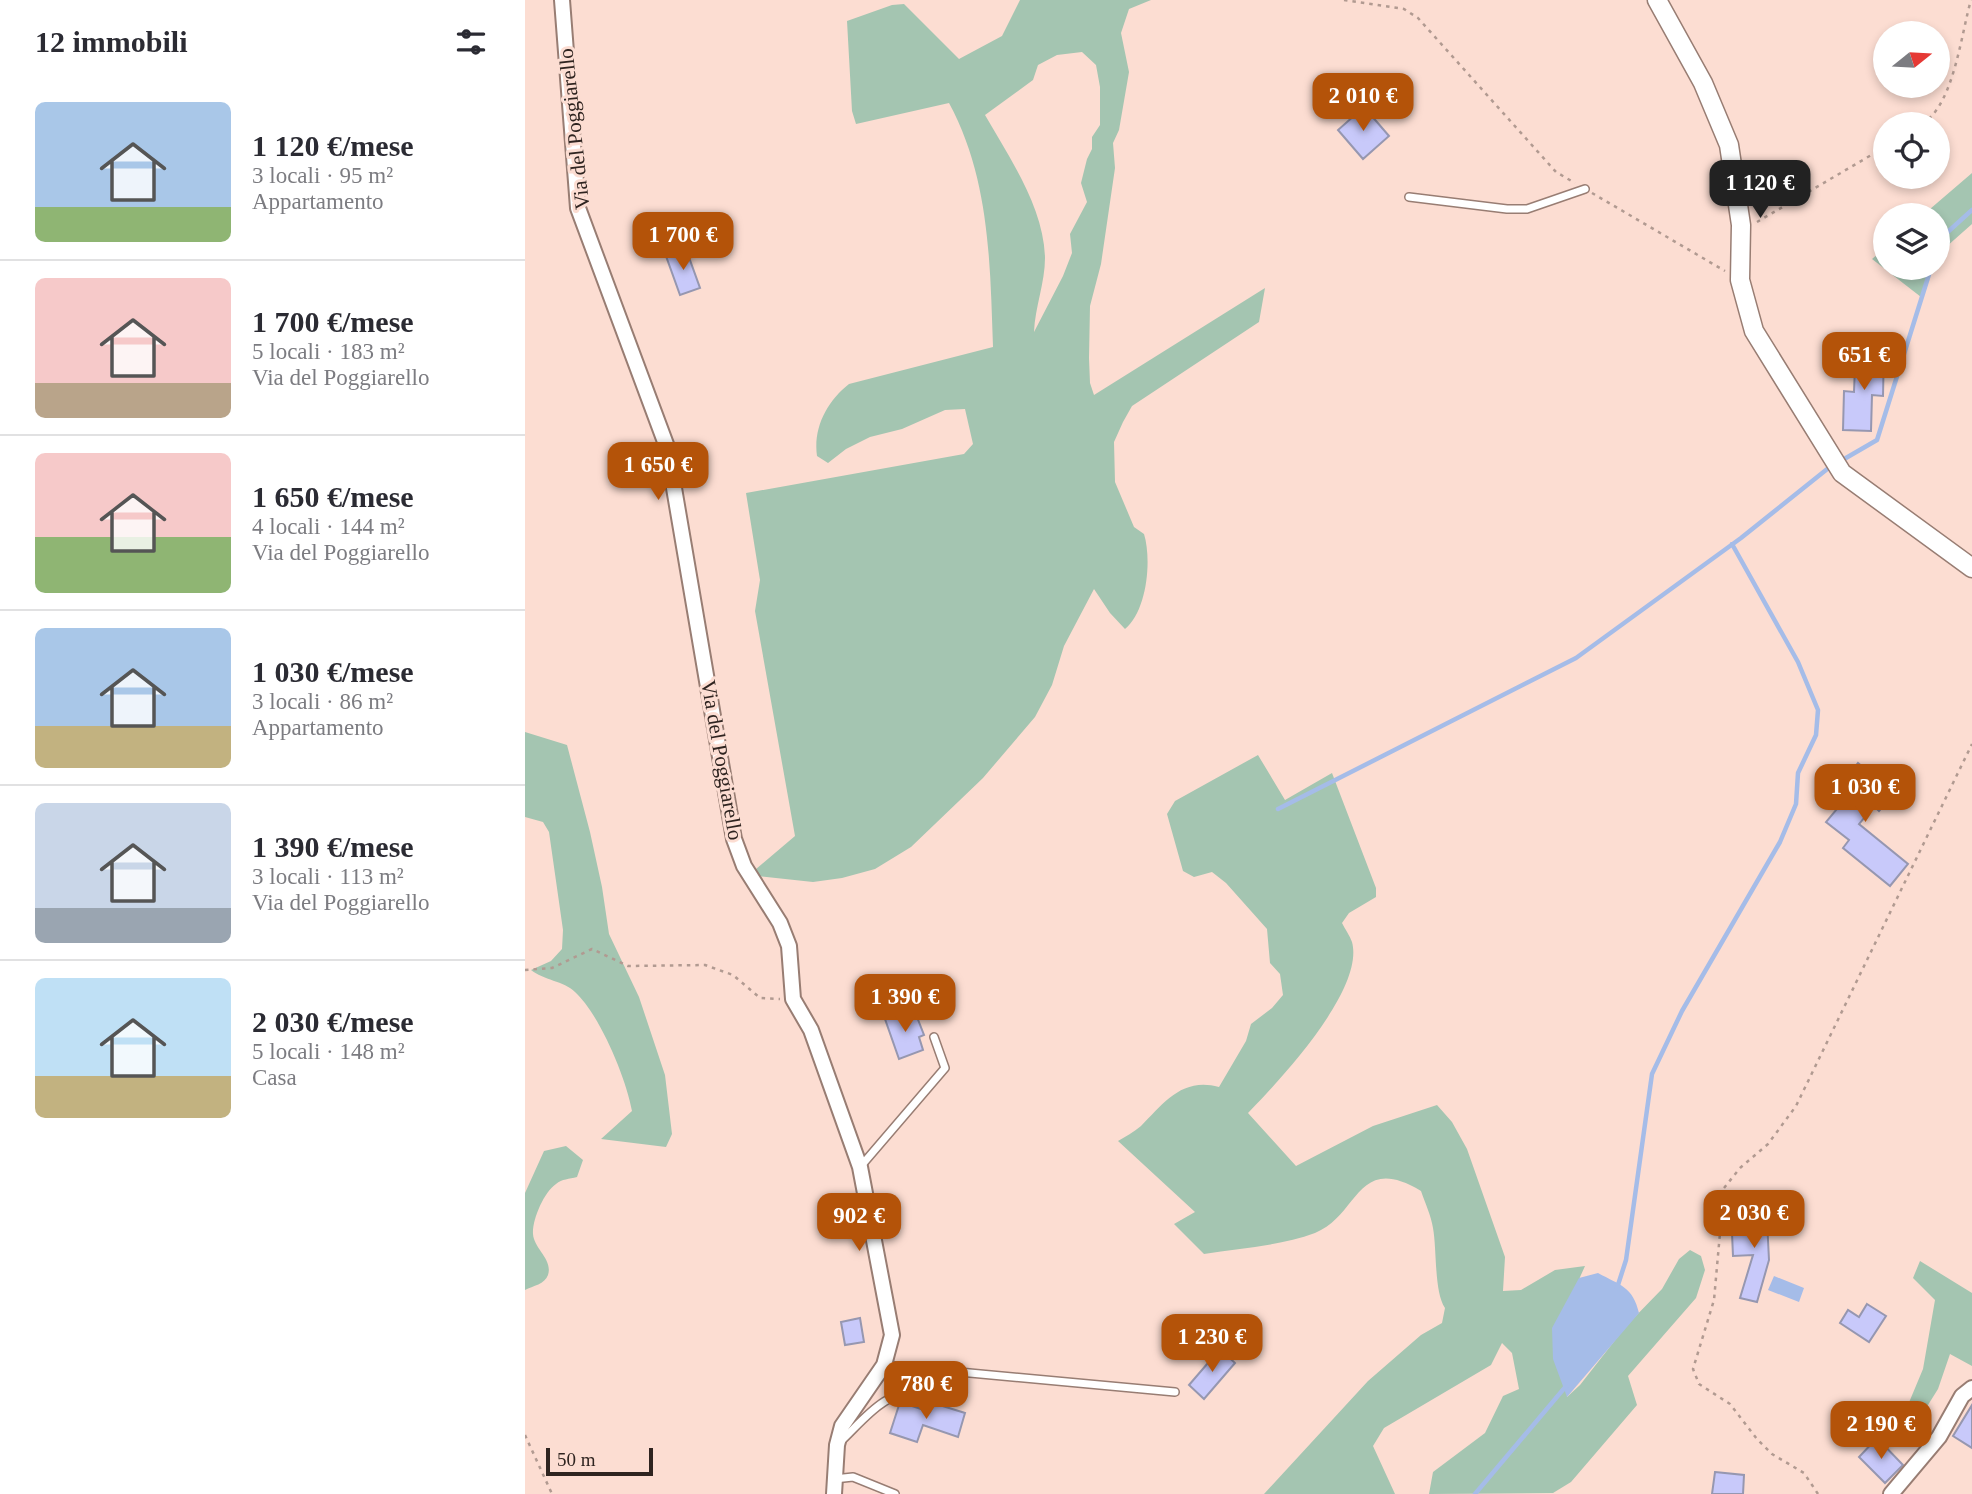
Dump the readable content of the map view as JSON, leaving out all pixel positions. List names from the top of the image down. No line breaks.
{"streets":{"street":["Via del Poggiarello"]},"scale_bar":"50 m","north":"right","page":{"heading":"12 immobili","price":["2 010 €","1 120 €","1 700 €","651 €","1 650 €","1 030 €","1 390 €","2 030 €","902 €","1 230 €","780 €","2 190 €"],"list":[{"name":"1 120 €/mese","note":"3 locali · 95 m² · Appartamento"},{"name":"1 700 €/mese","note":"5 locali · 183 m² · Via del Poggiarello"},{"name":"1 650 €/mese","note":"4 locali · 144 m² · Via del Poggiarello"},{"name":"1 030 €/mese","note":"3 locali · 86 m² · Appartamento"},{"name":"1 390 €/mese","note":"3 locali · 113 m² · Via del Poggiarello"},{"name":"2 030 €/mese","note":"5 locali · 148 m² · Casa"}],"scale":"50 m"}}
